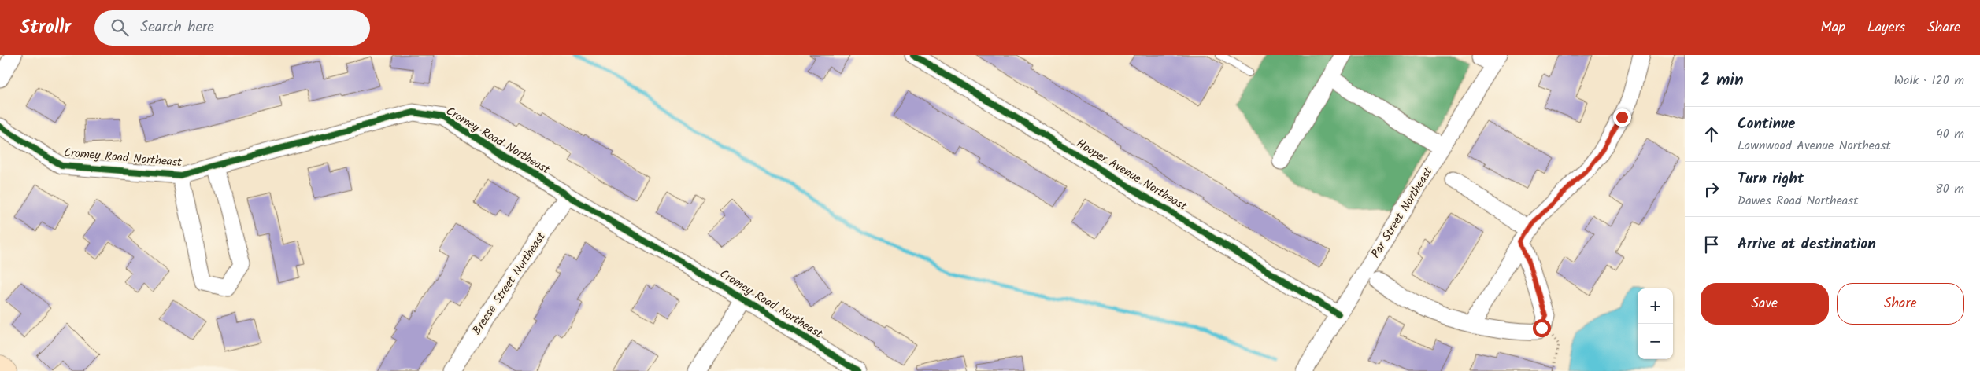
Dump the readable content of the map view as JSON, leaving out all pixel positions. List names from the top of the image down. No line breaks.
{"streets":{"street":["Cromey Road Northeast","Hooper Avenue Northeast","Par Street Northeast","Breese Street Northeast"]},"crossings":[["Cromey Road Northeast","Breese Street Northeast"],["Hooper Avenue Northeast","Par Street Northeast"]],"page":{"header":"Strollr","search":"Search here","nav":["Map","Layers","Share"],"heading":["2 min","Walk · 120 m"],"list":[["Continue","Lawnwood Avenue Northeast","40 m"],["Turn right","Dawes Road Northeast","80 m"],"Arrive at destination"],"buttons":["Save","Share"],"map_buttons":["+","−"]}}
